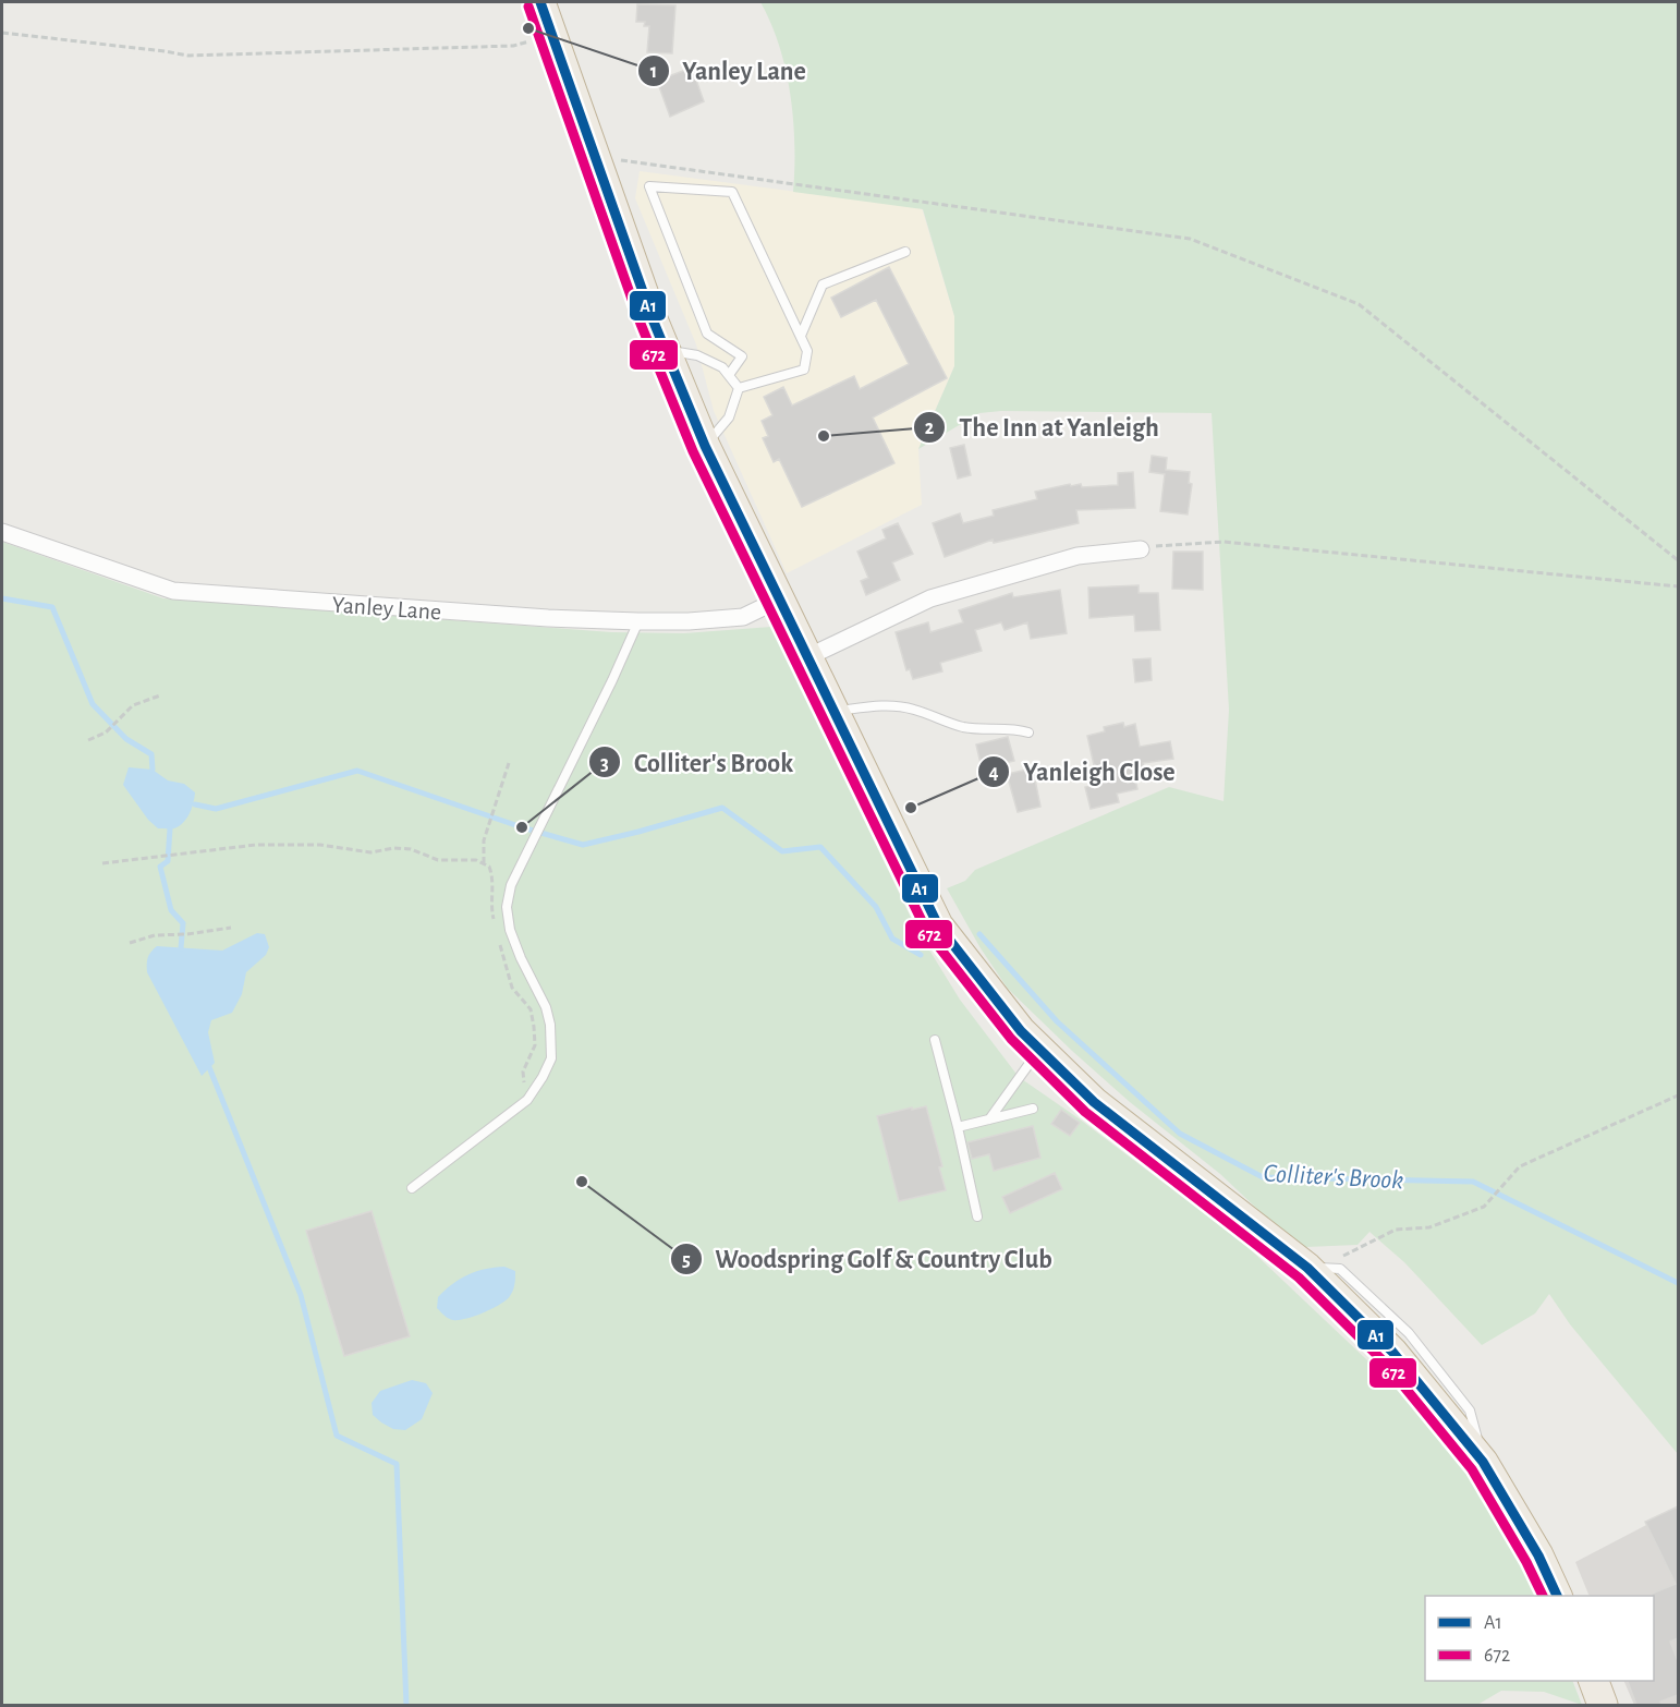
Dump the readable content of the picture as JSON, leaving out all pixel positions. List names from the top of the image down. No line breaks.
{"streets":{"street":["Yanley Lane"]},"water":["Colliter's Brook"],"places":["Yanley Lane","The Inn at Yanleigh","Yanleigh Close","Colliter's Brook","Woodspring Golf & Country Club"],"lines":["transit line A1","transit line 672"],"legend":["A1","672"]}
